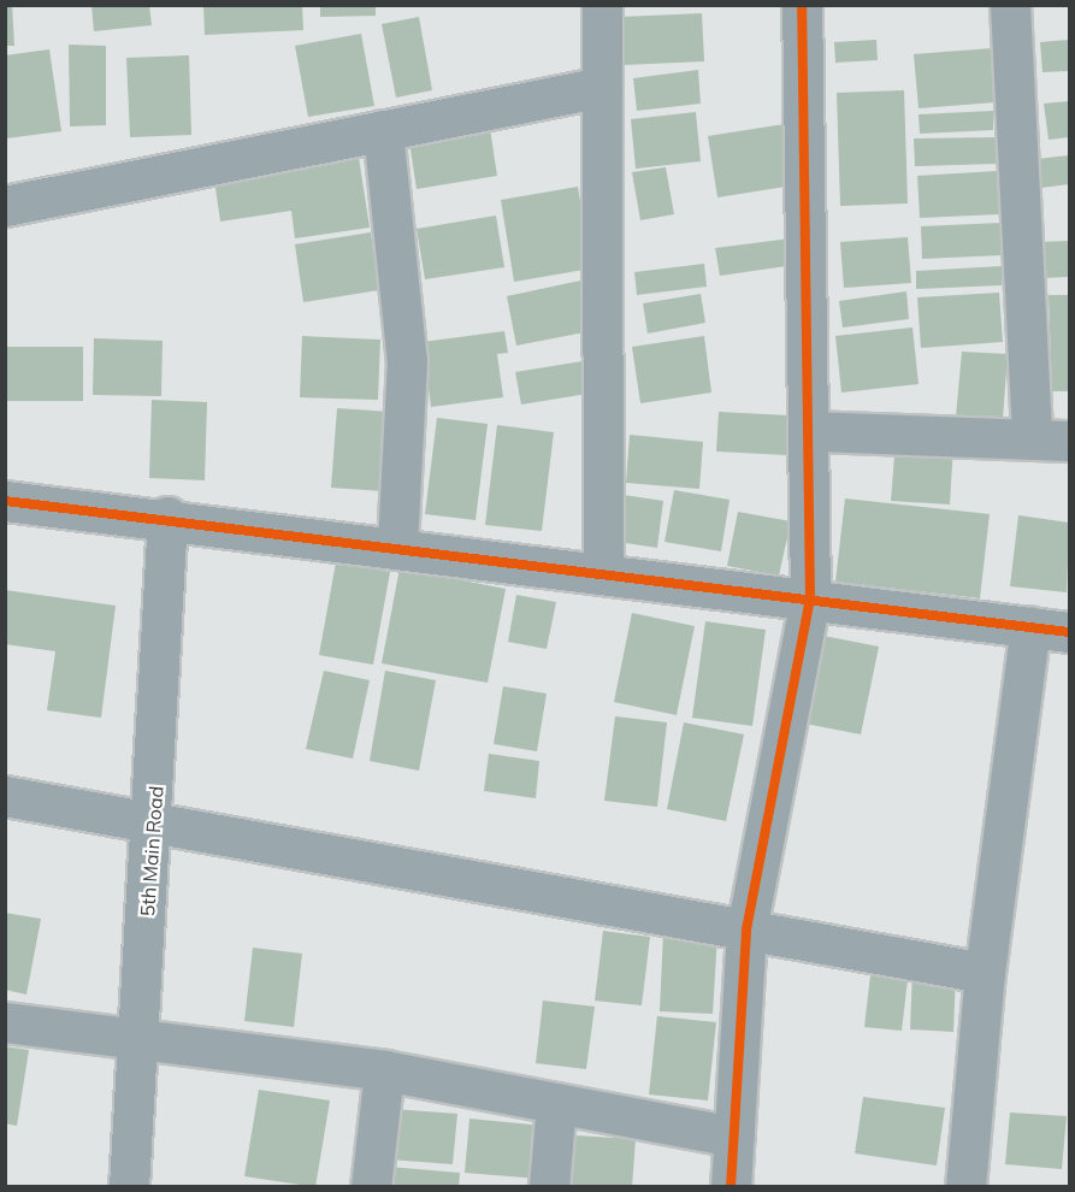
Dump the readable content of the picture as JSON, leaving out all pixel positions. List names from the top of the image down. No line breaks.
{"streets":{"street":["5th Main Road"]}}
